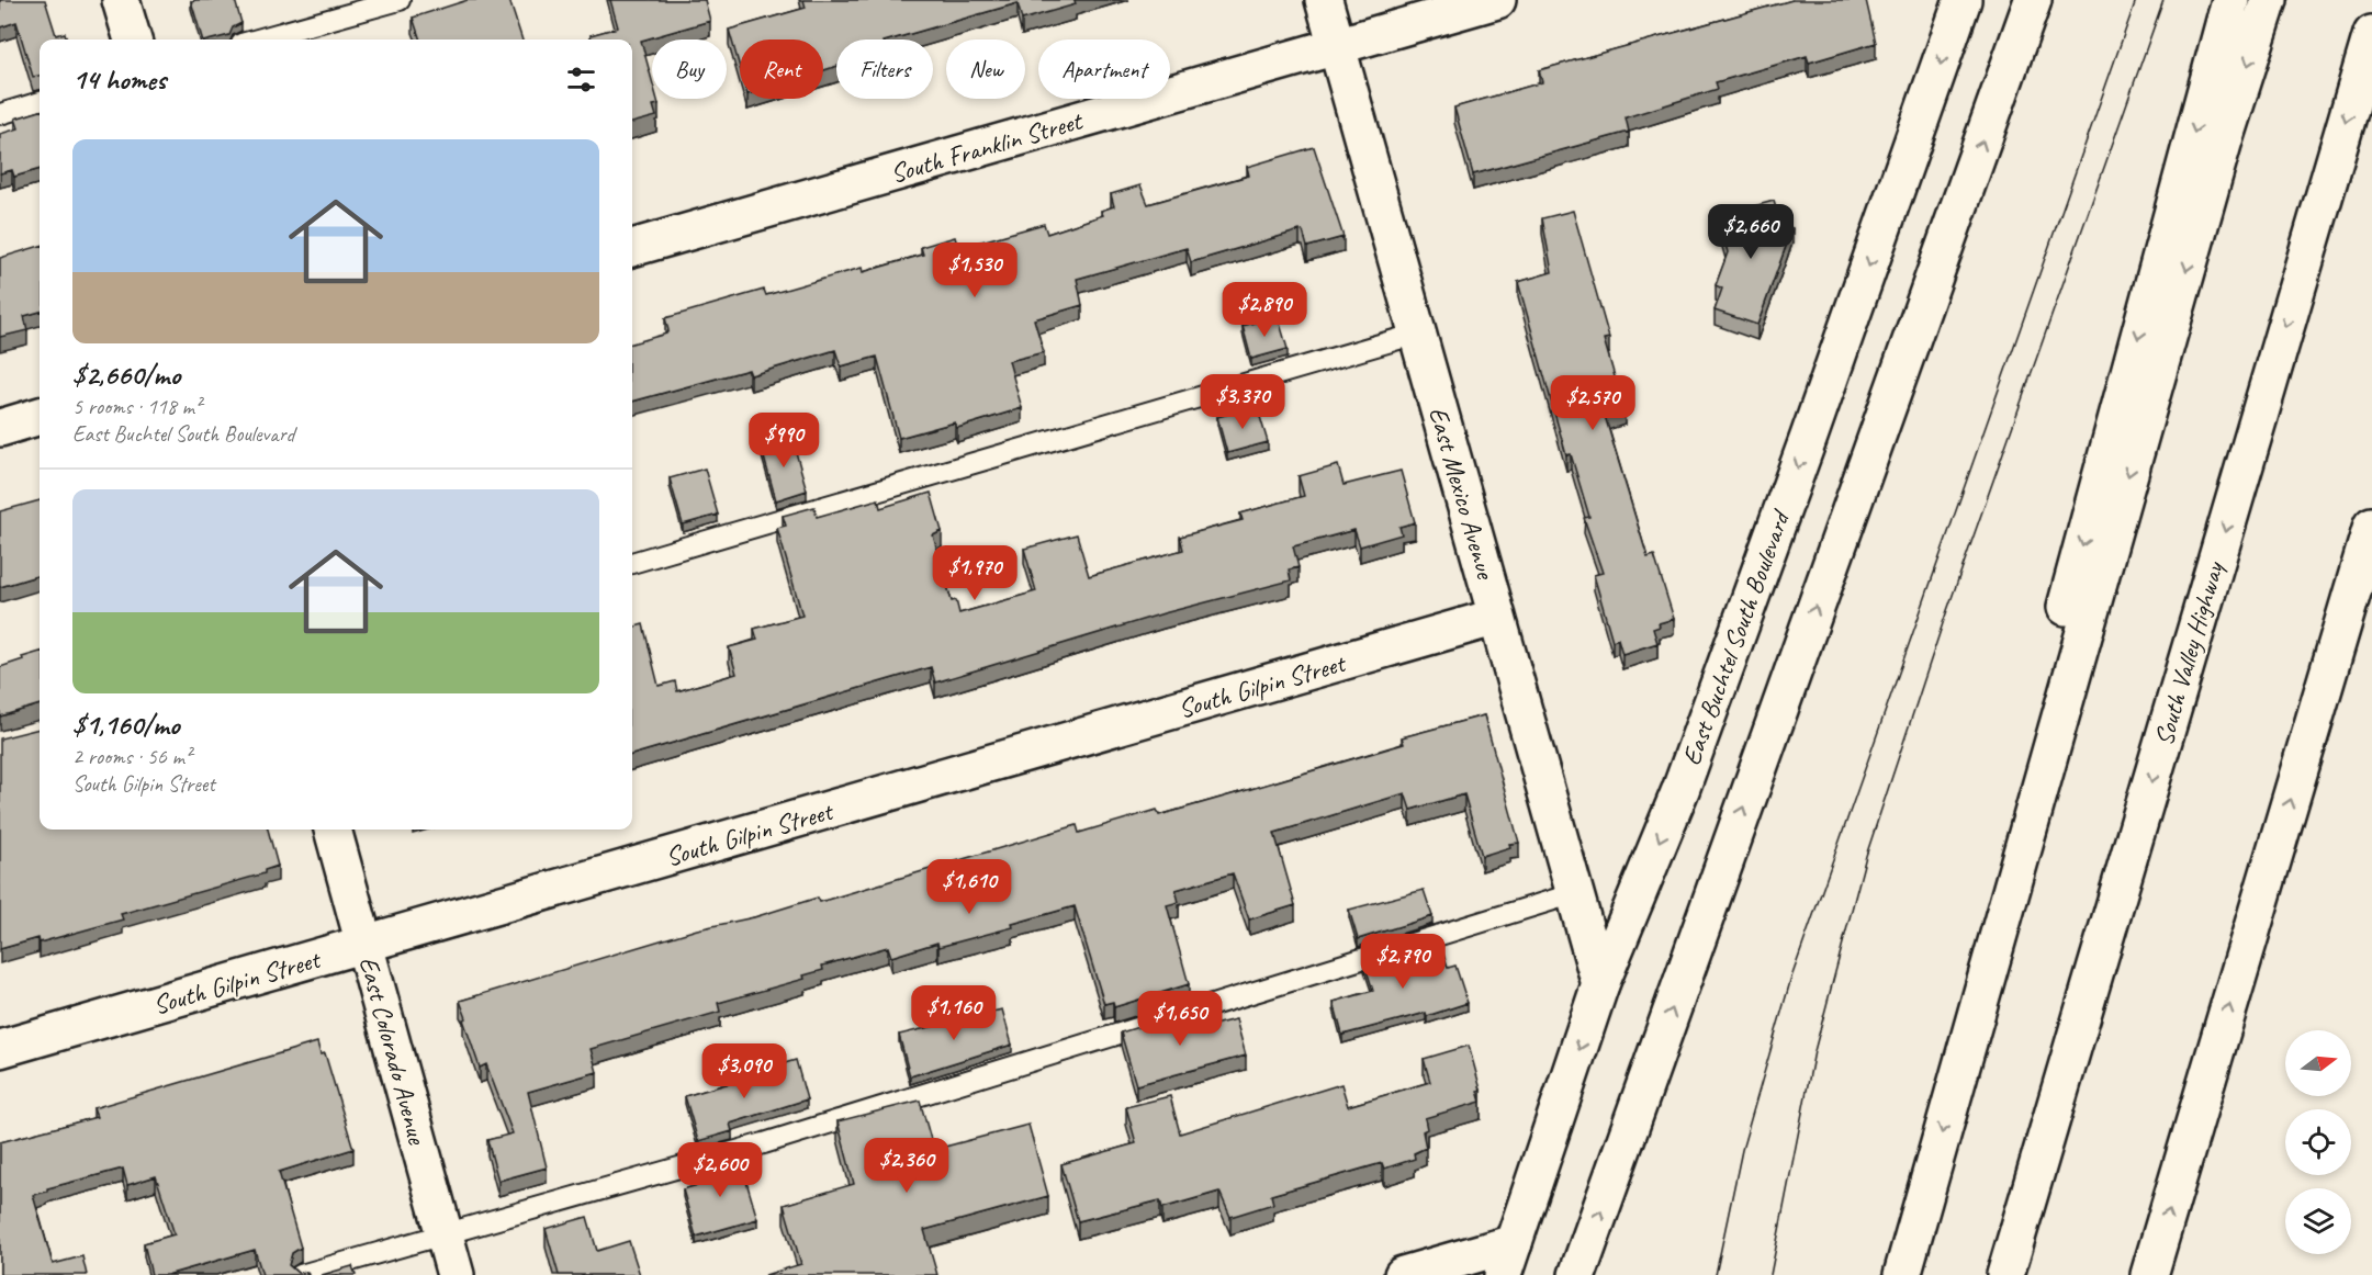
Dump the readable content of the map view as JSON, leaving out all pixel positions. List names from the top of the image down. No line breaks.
{"streets":{"main road":["South Franklin Street","East Mexico Avenue","East Buchtel South Boulevard","South Valley Highway","South Gilpin Street","East Colorado Avenue"]},"crossings":[["South Franklin Street","East Mexico Avenue"],["East Mexico Avenue","East Buchtel South Boulevard"],["East Mexico Avenue","South Gilpin Street"],["South Gilpin Street","East Colorado Avenue"]],"north":"right","page":{"chip":["Buy","Rent","Filters","New","Apartment"],"heading":"14 homes","list":[{"name":"$2,660/mo","note":"5 rooms · 118 m² · East Buchtel South Boulevard"},{"name":"$1,160/mo","note":"2 rooms · 56 m² · South Gilpin Street"}],"price":["$2,660","$1,530","$2,890","$3,370","$2,570","$990","$1,970","$1,610","$2,790","$1,160","$1,650","$3,090","$2,360","$2,600"]}}
